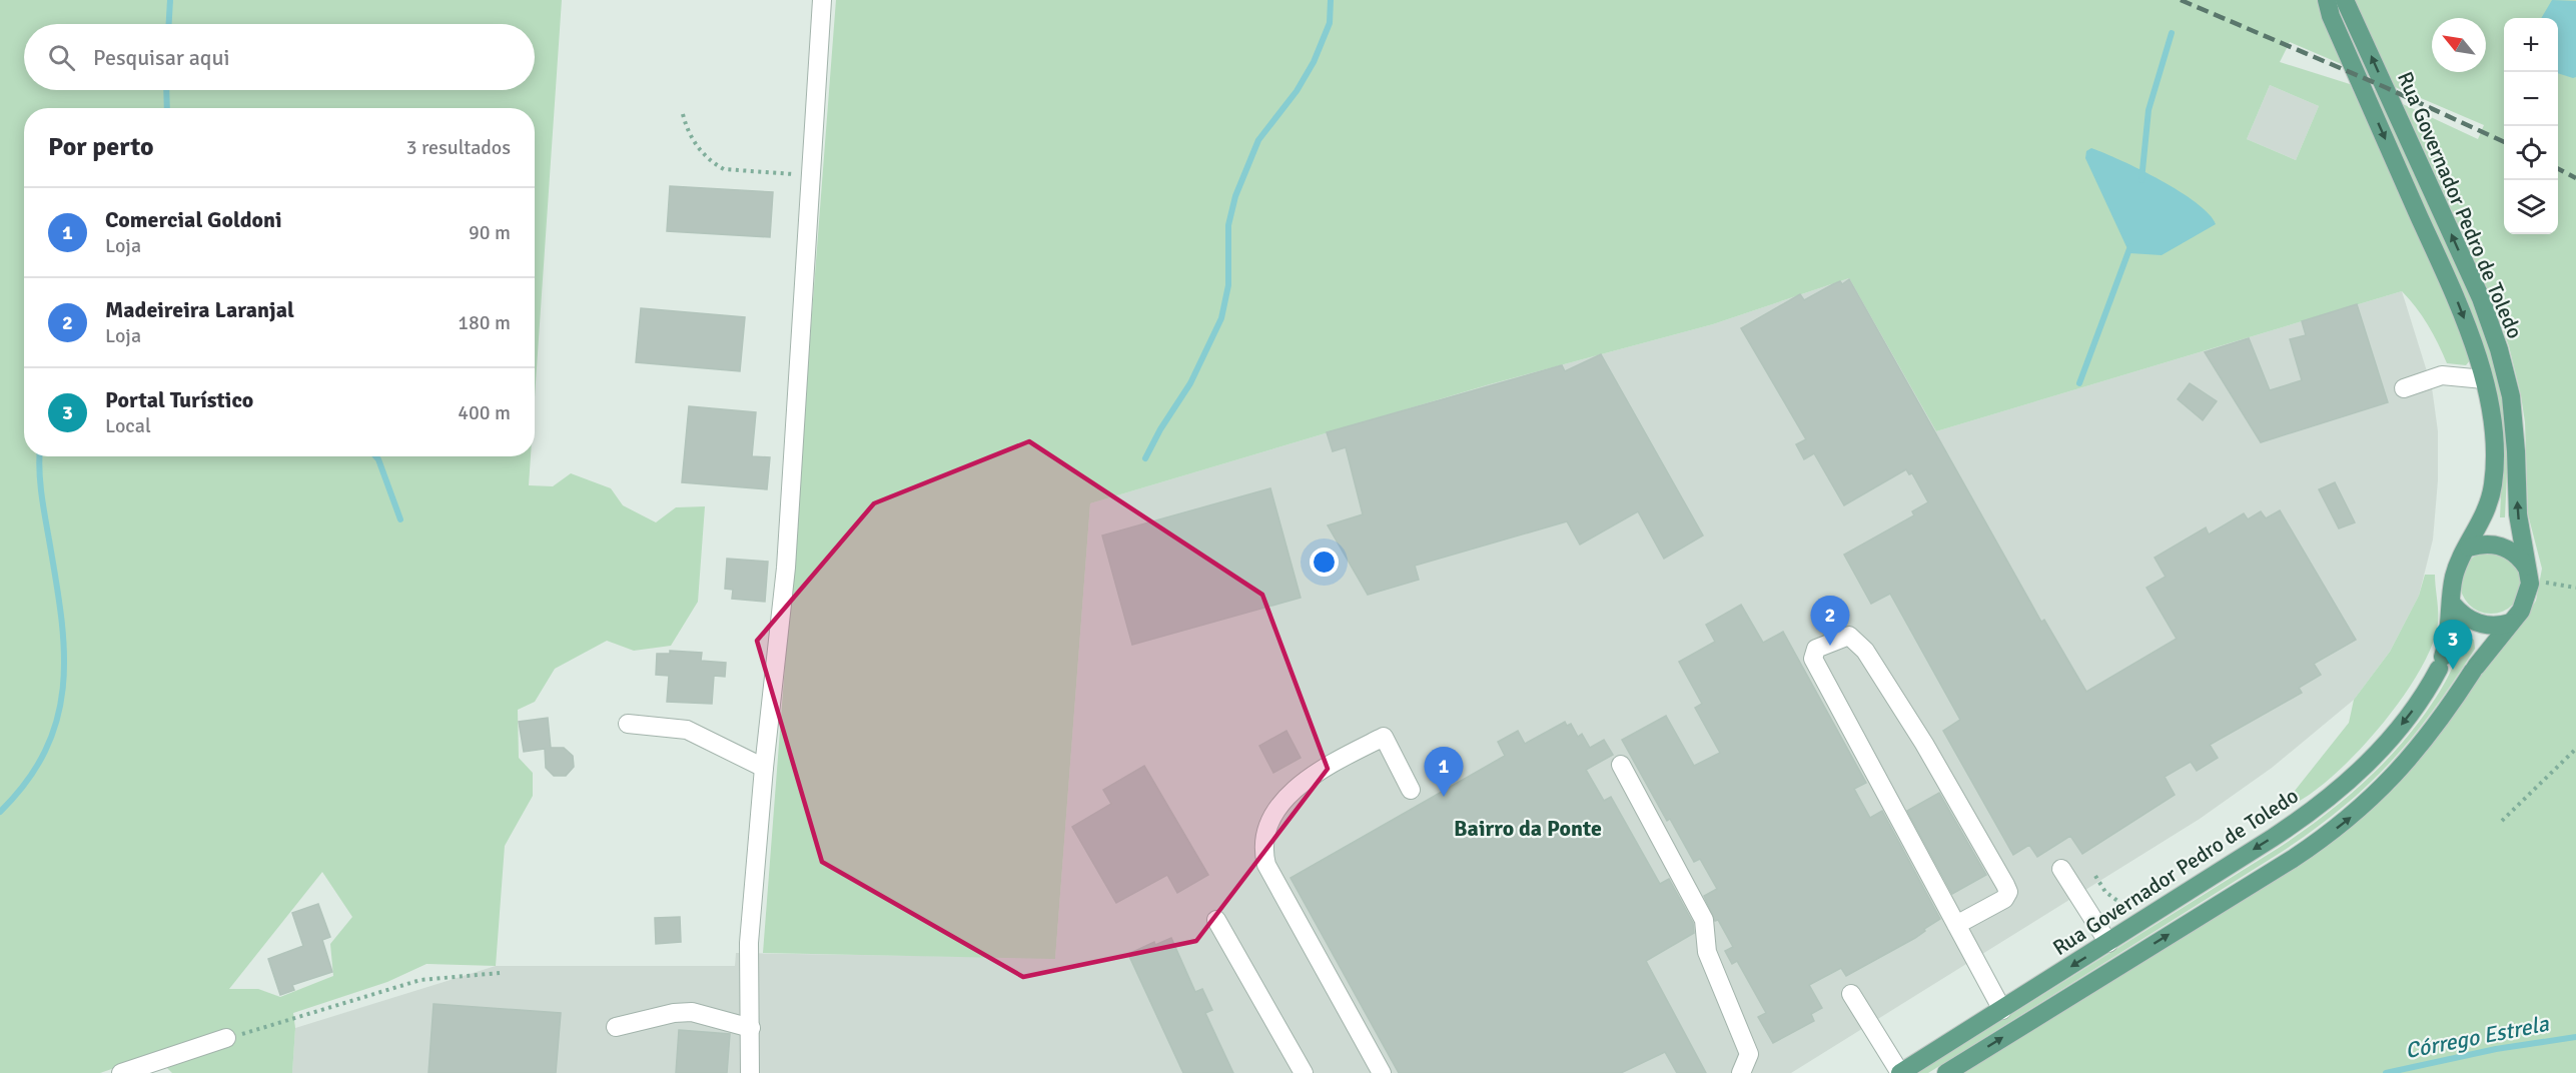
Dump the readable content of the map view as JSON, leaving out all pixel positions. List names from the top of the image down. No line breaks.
{"streets":{"main road":["Rua Governador Pedro de Toledo"]},"districts":["Bairro da Ponte"],"water":["Córrego Estrela"],"north":"top left","page":{"map_buttons":["+","−"],"search":"Pesquisar aqui","heading":["Por perto","3 resultados"],"list":[{"mark":"1","name":"Comercial Goldoni","note":"Loja","value":"90 m"},{"mark":"2","name":"Madeireira Laranjal","note":"Loja","value":"180 m"},{"mark":"3","name":"Portal Turístico","note":"Local","value":"400 m"}],"pins":["2","3","1"]}}
